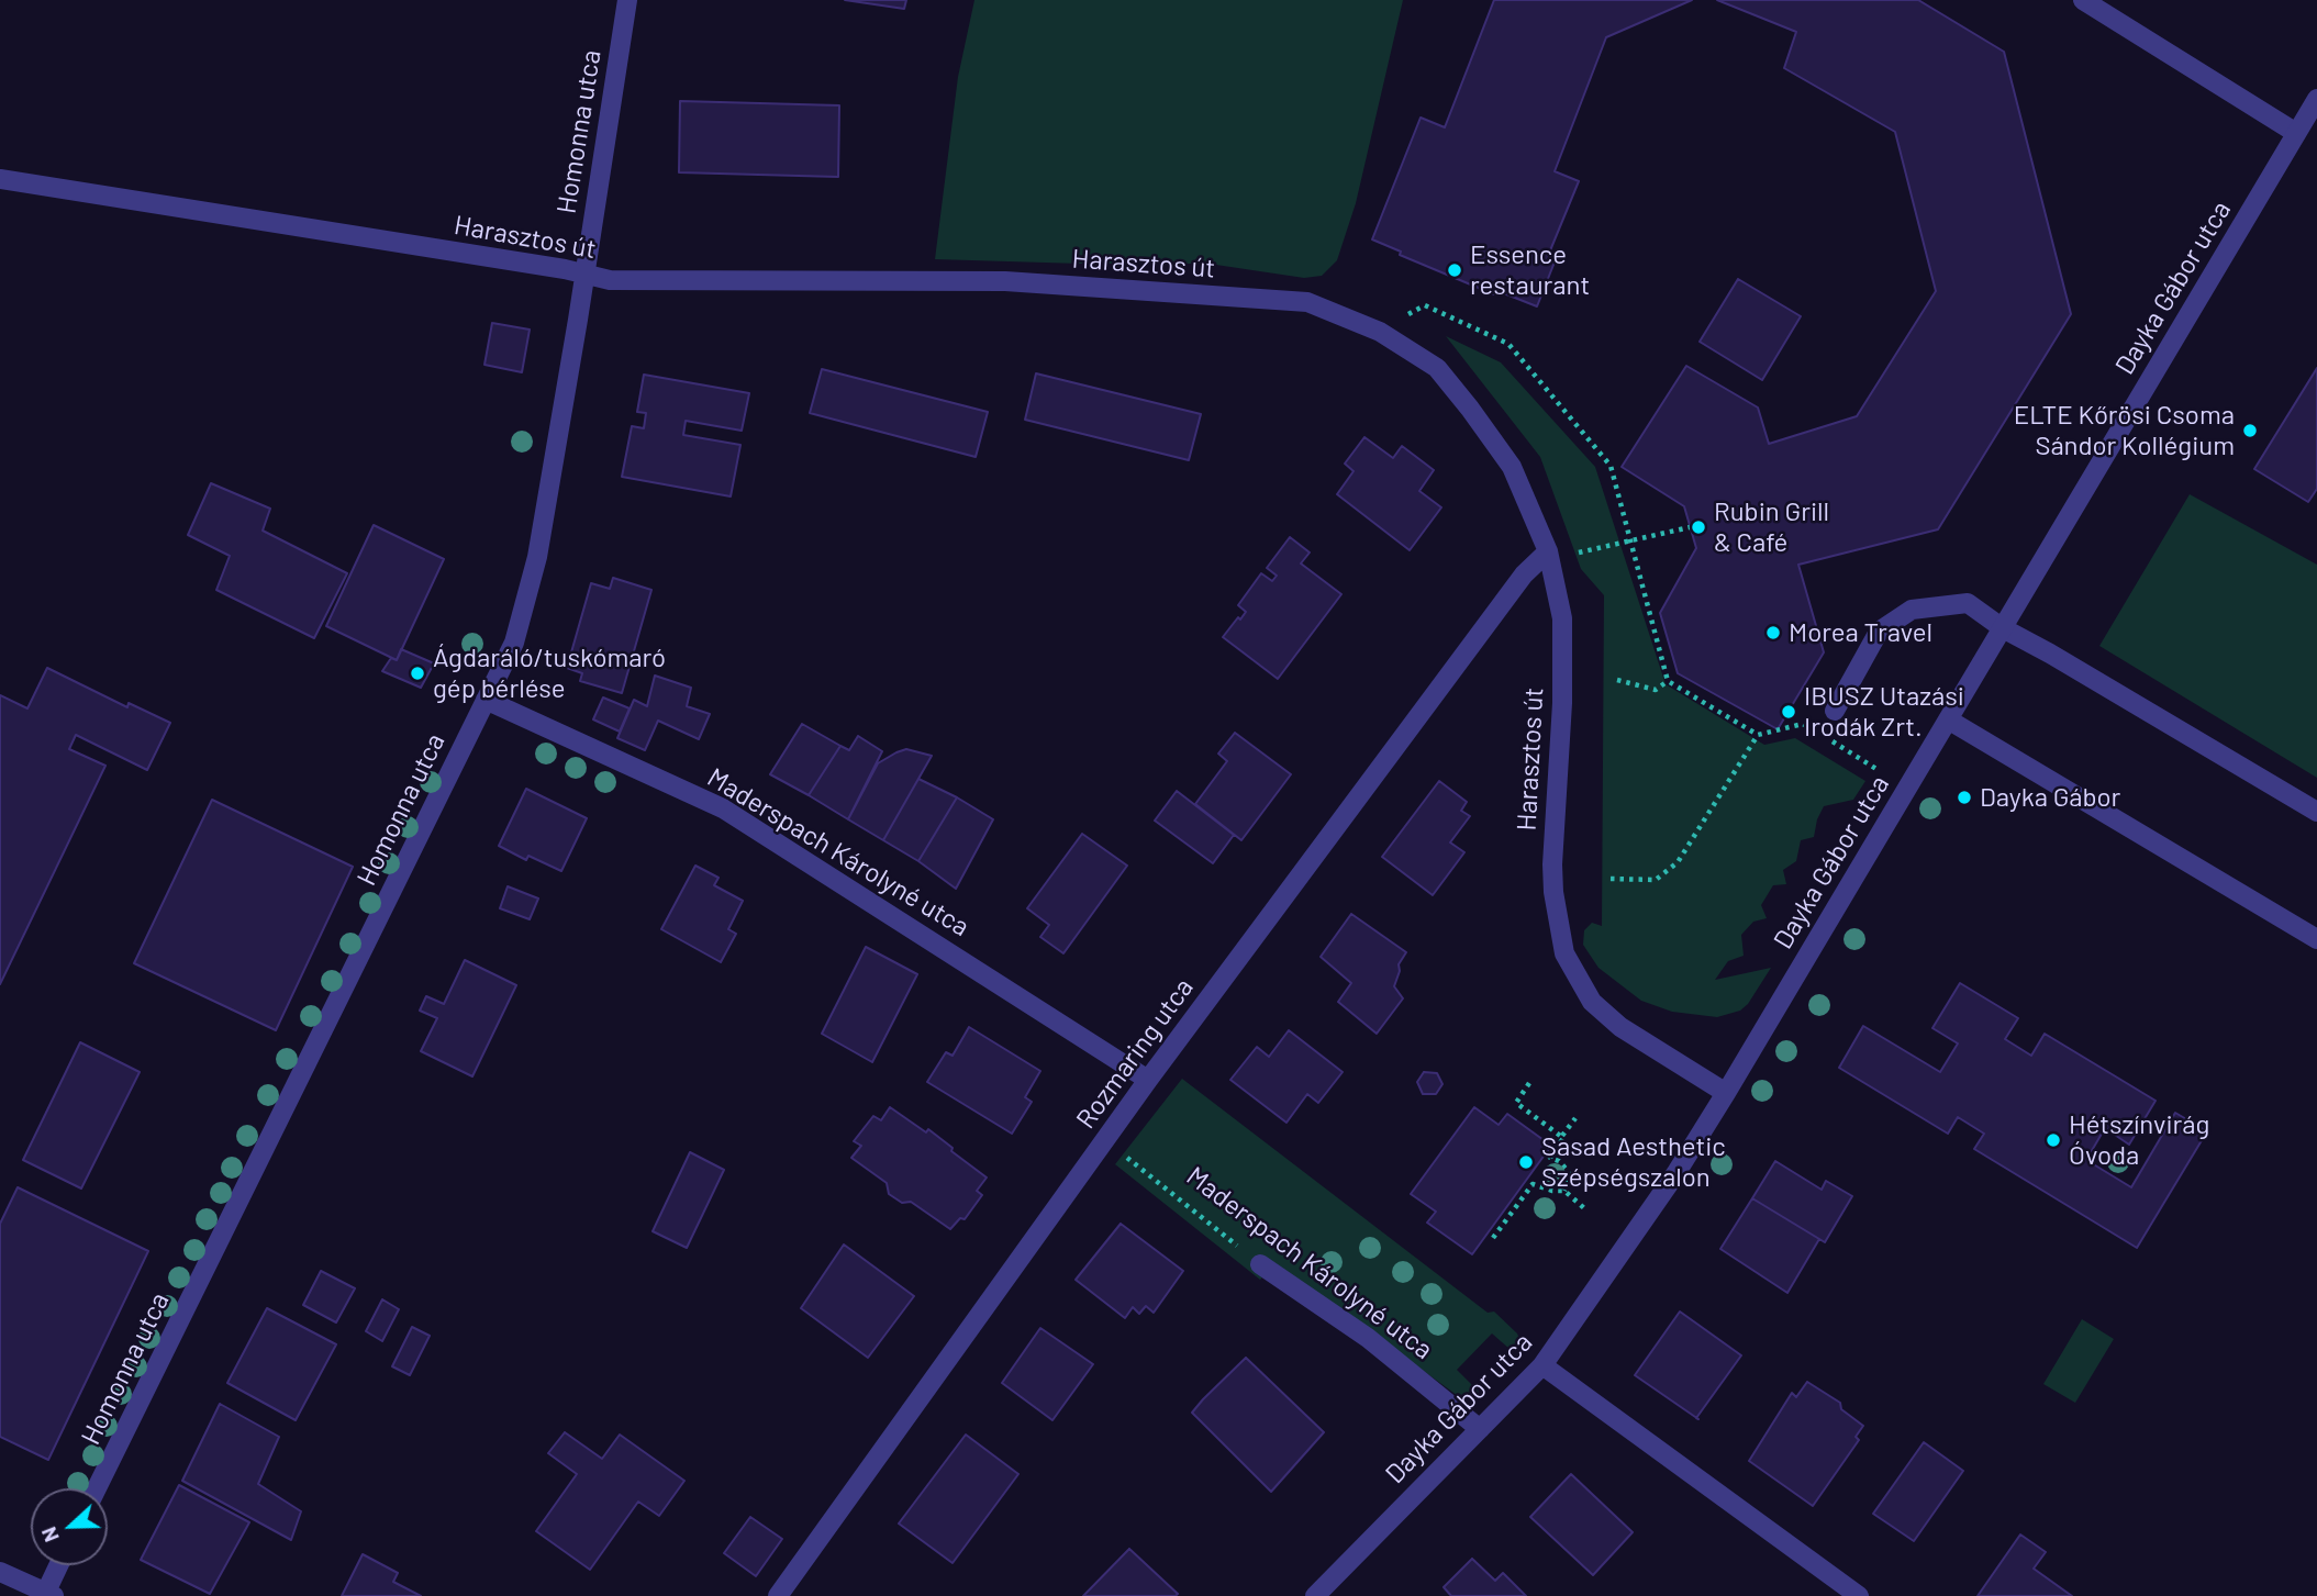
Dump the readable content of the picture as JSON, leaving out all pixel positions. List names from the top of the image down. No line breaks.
{"streets":{"street":["Homonna utca","Harasztos út","Dayka Gábor utca","Maderspach Károlyné utca","Rozmaring utca"]},"crossings":[["Homonna utca","Harasztos út"],["Homonna utca","Maderspach Károlyné utca"],["Harasztos út","Dayka Gábor utca"],["Harasztos út","Rozmaring utca"],["Dayka Gábor utca","Maderspach Károlyné utca"],["Maderspach Károlyné utca","Rozmaring utca"]],"places":["Essence restaurant","ELTE Kőrösi Csoma Sándor Kollégium","Rubin Grill & Café","Morea Travel","Ágdaráló/tuskómaró gép bérlése","IBUSZ Utazási Irodák Zrt.","Dayka Gábor","Hétszínvirág Óvoda","Sasad Aesthetic Szépségszalon"],"north":"left"}
